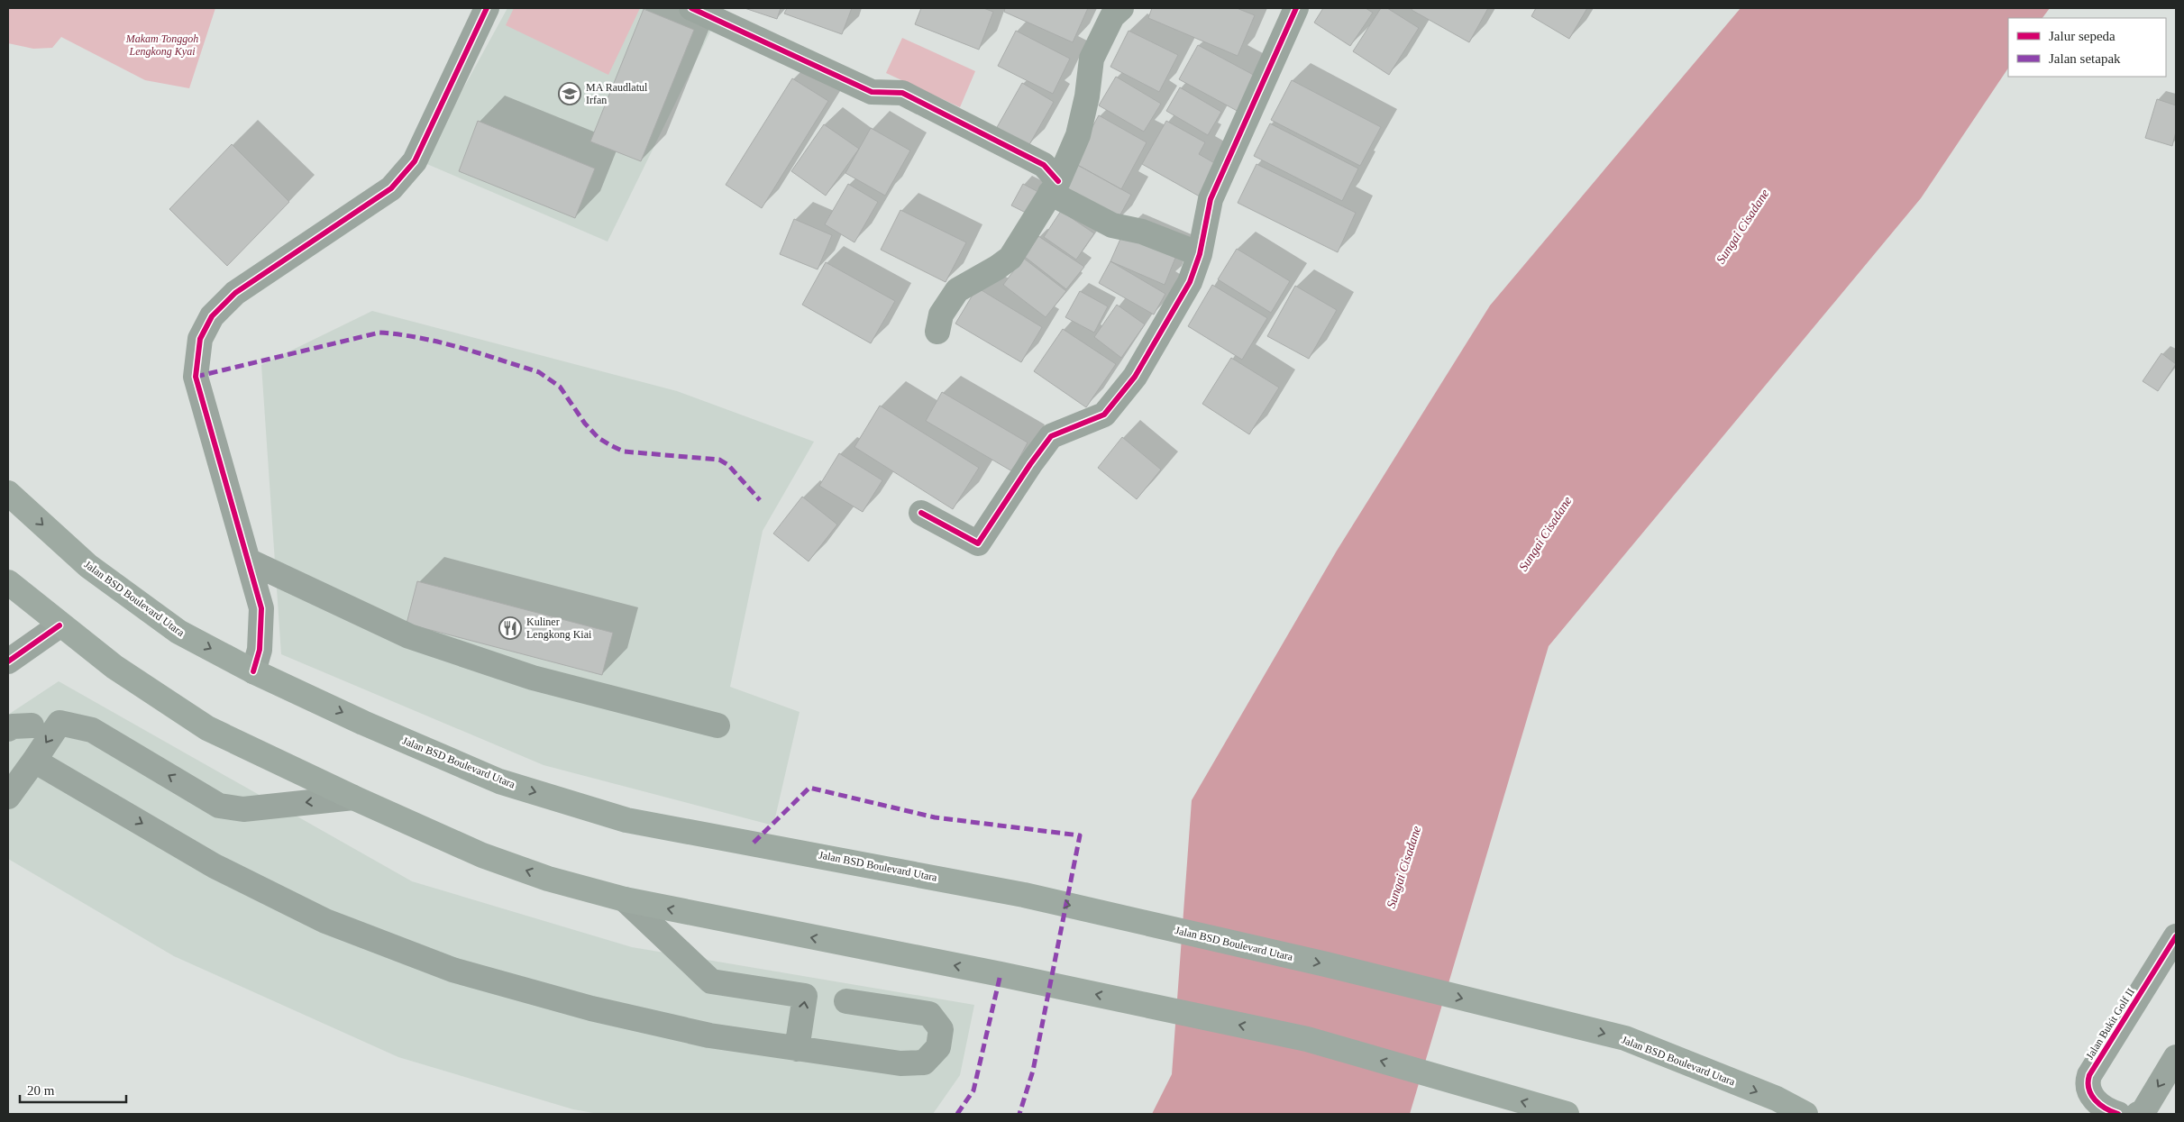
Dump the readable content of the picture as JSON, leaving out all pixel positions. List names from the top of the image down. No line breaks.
{"streets":{"main road":["Jalan BSD Boulevard Utara"],"street":["Jalan Bukit Golf II"]},"water":["Sungai Cisadane"],"parks":["Makam Tonggoh Lengkong Kyai"],"places":{"school or university":["MA Raudlatul Irfan"],"restaurant":["Kuliner Lengkong Kiai"]},"legend":["Jalur sepeda","Jalan setapak"],"scale_bar":"20 m"}
